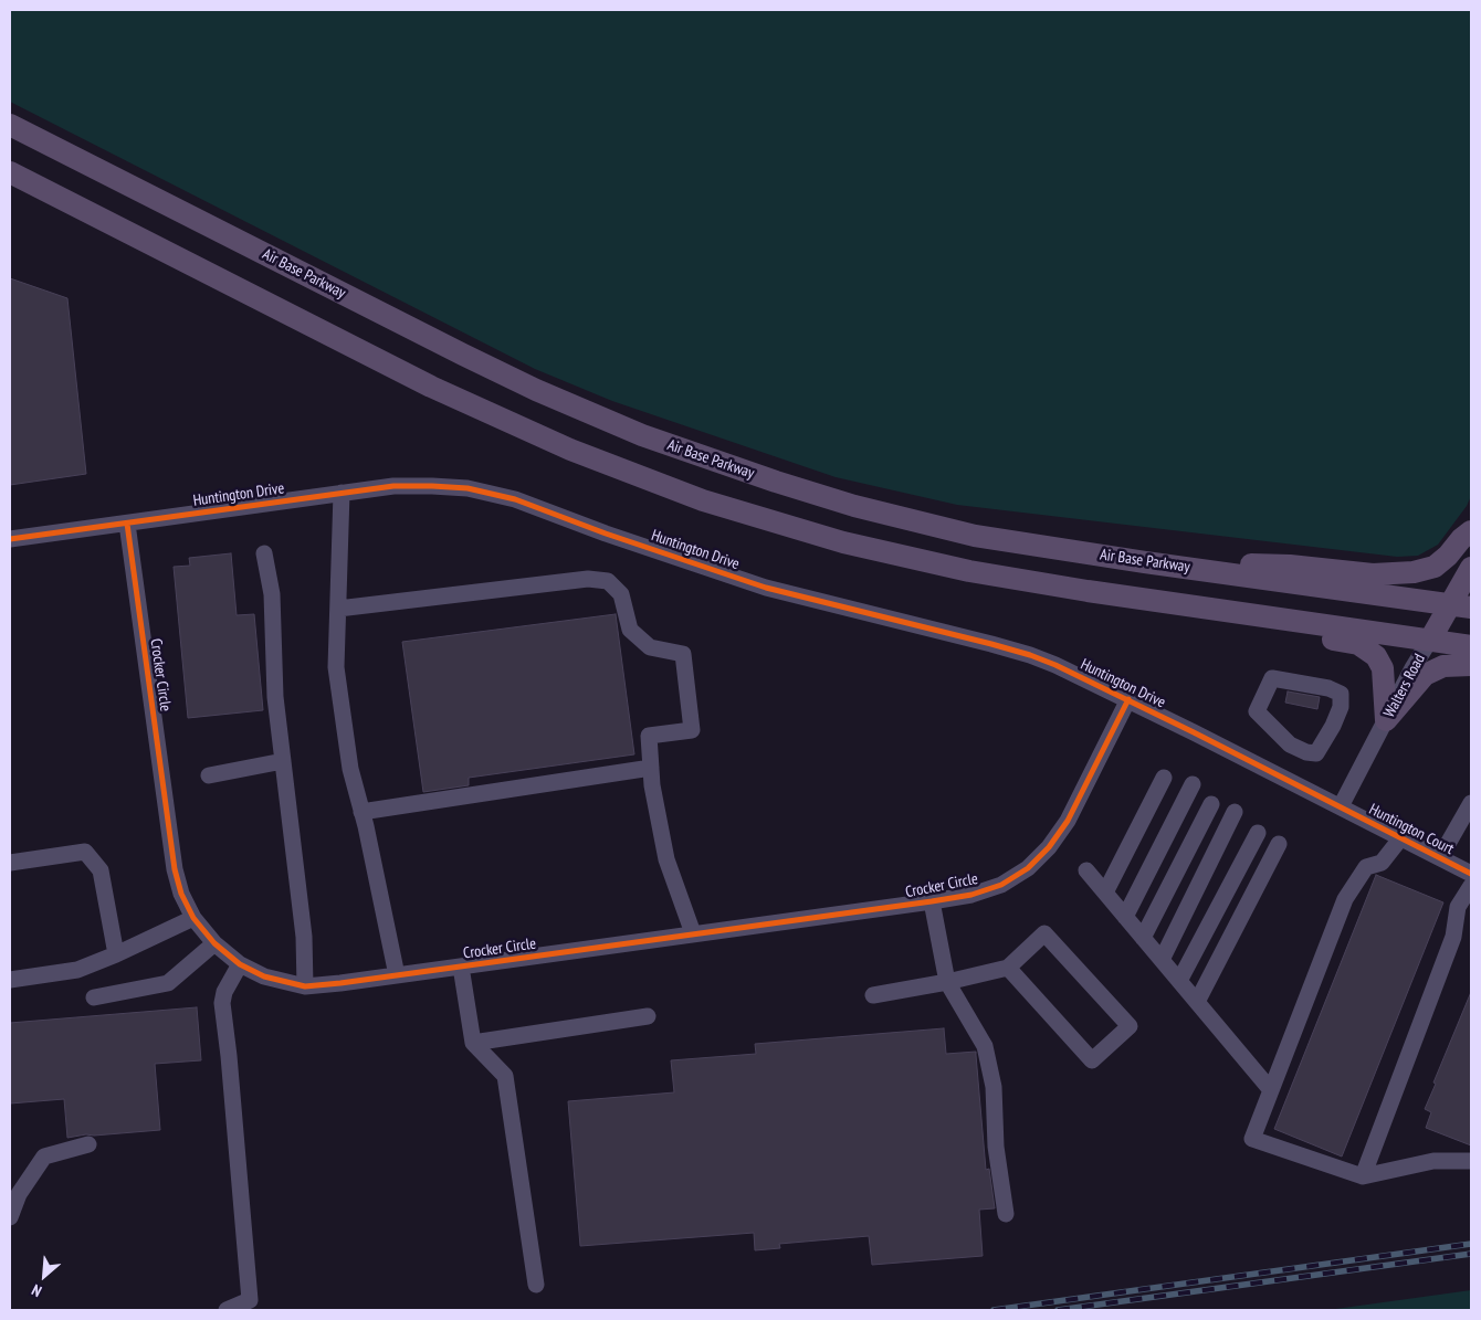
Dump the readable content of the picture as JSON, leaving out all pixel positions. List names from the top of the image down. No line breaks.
{"streets":{"main road":["Air Base Parkway","Walters Road"],"street":["Huntington Drive","Crocker Circle","Huntington Court"]},"crossings":[["Air Base Parkway","Walters Road"],["Huntington Drive","Crocker Circle"],["Huntington Drive","Walters Road"],["Huntington Drive","Huntington Court"],["Walters Road","Huntington Court"]],"north":"bottom left"}
